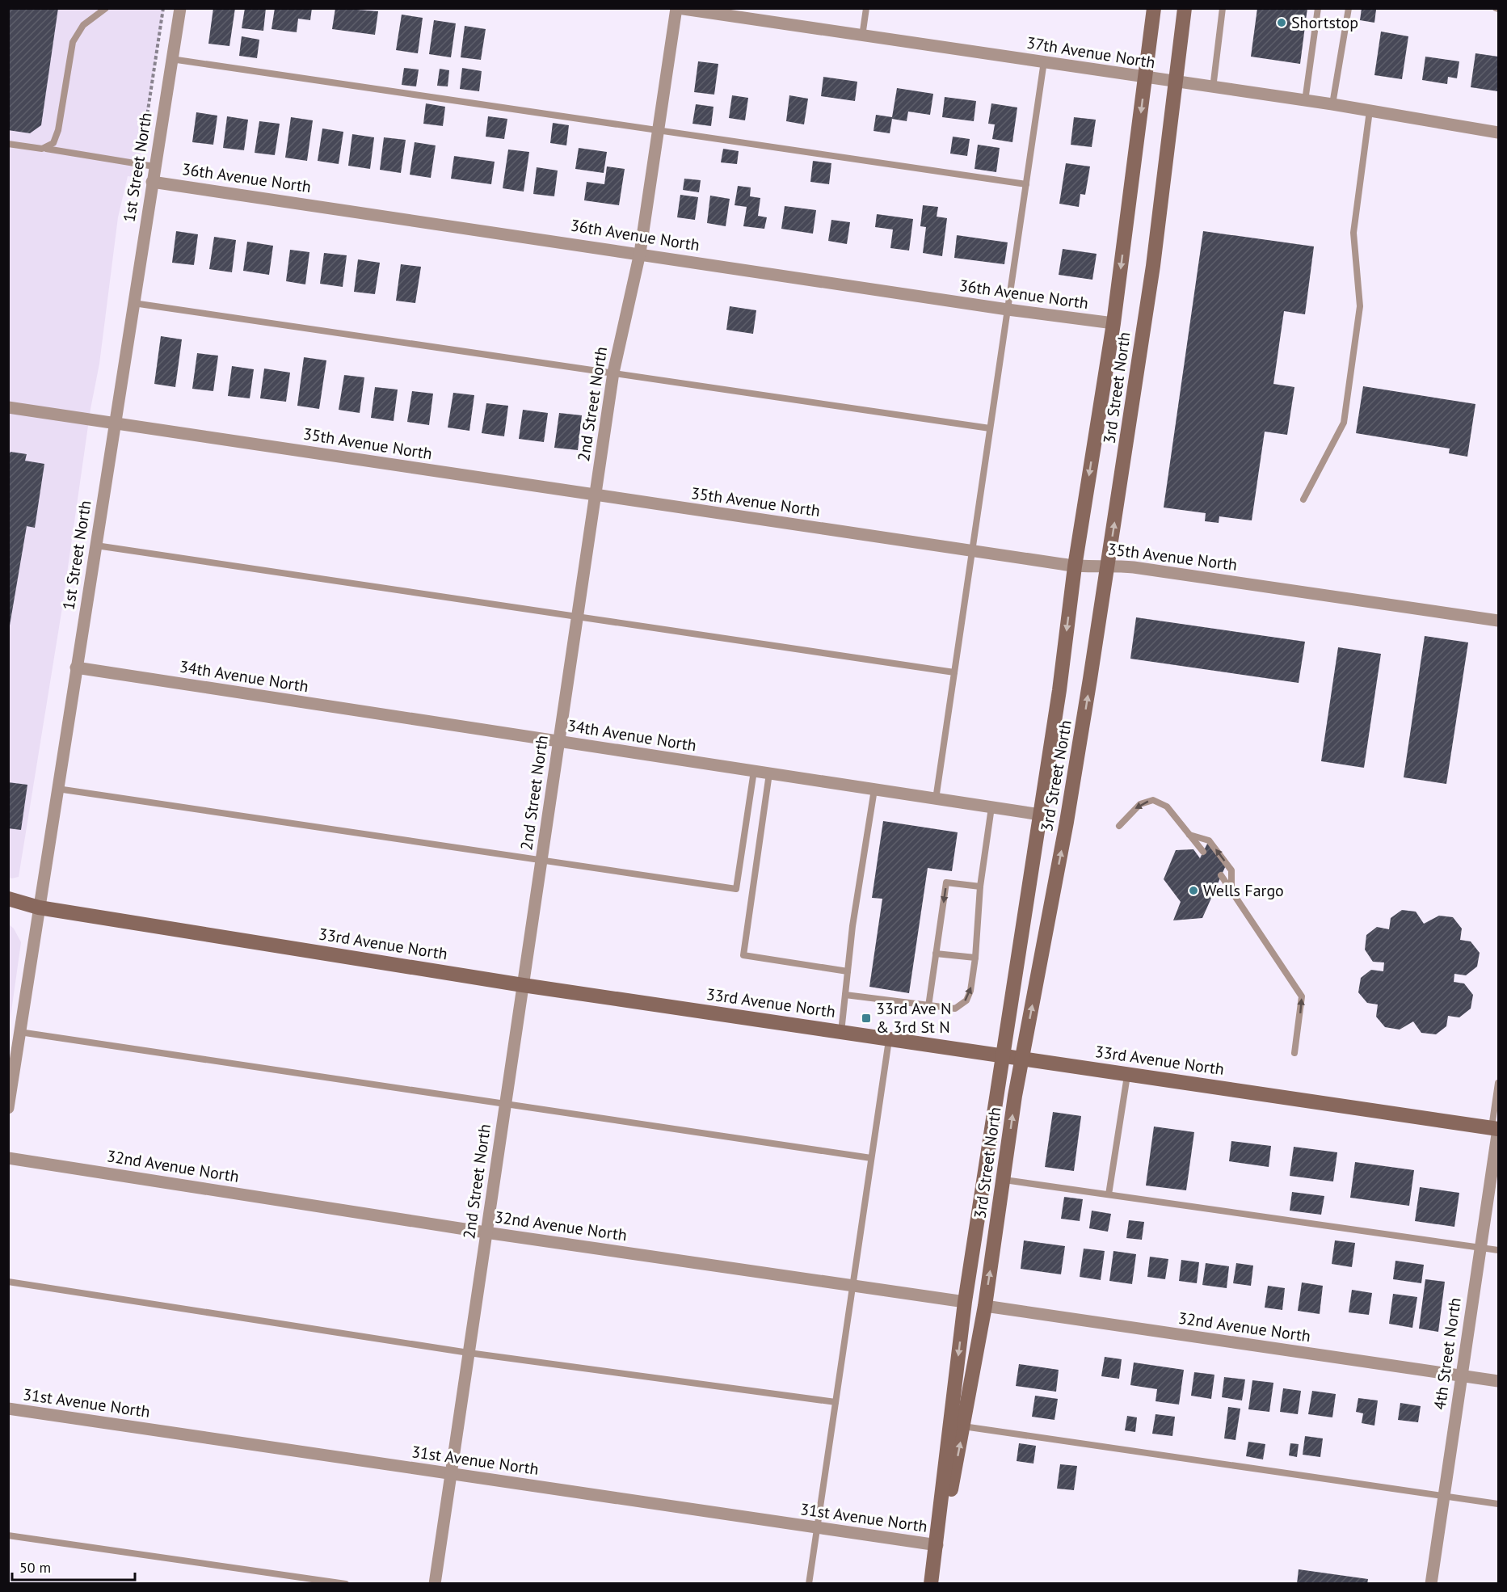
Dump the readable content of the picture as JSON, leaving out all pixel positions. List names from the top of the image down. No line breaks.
{"streets":{"main road":["3rd Street North","33rd Avenue North"],"street":["37th Avenue North","1st Street North","36th Avenue North","2nd Street North","35th Avenue North","34th Avenue North","32nd Avenue North","4th Street North","31st Avenue North"]},"crossings":[["37th Avenue North","3rd Street North"],["37th Avenue North","2nd Street North"],["1st Street North","36th Avenue North"],["1st Street North","35th Avenue North"],["1st Street North","34th Avenue North"],["1st Street North","33rd Avenue North"],["36th Avenue North","3rd Street North"],["36th Avenue North","2nd Street North"],["3rd Street North","35th Avenue North"],["3rd Street North","34th Avenue North"],["3rd Street North","33rd Avenue North"],["3rd Street North","32nd Avenue North"],["3rd Street North","31st Avenue North"],["2nd Street North","35th Avenue North"],["2nd Street North","34th Avenue North"],["2nd Street North","33rd Avenue North"],["2nd Street North","32nd Avenue North"],["2nd Street North","31st Avenue North"],["33rd Avenue North","4th Street North"],["32nd Avenue North","4th Street North"]],"places":{"other":["Shortstop","Wells Fargo"],"transit":["33rd Ave N & 3rd St N"]},"scale_bar":"50 m"}
